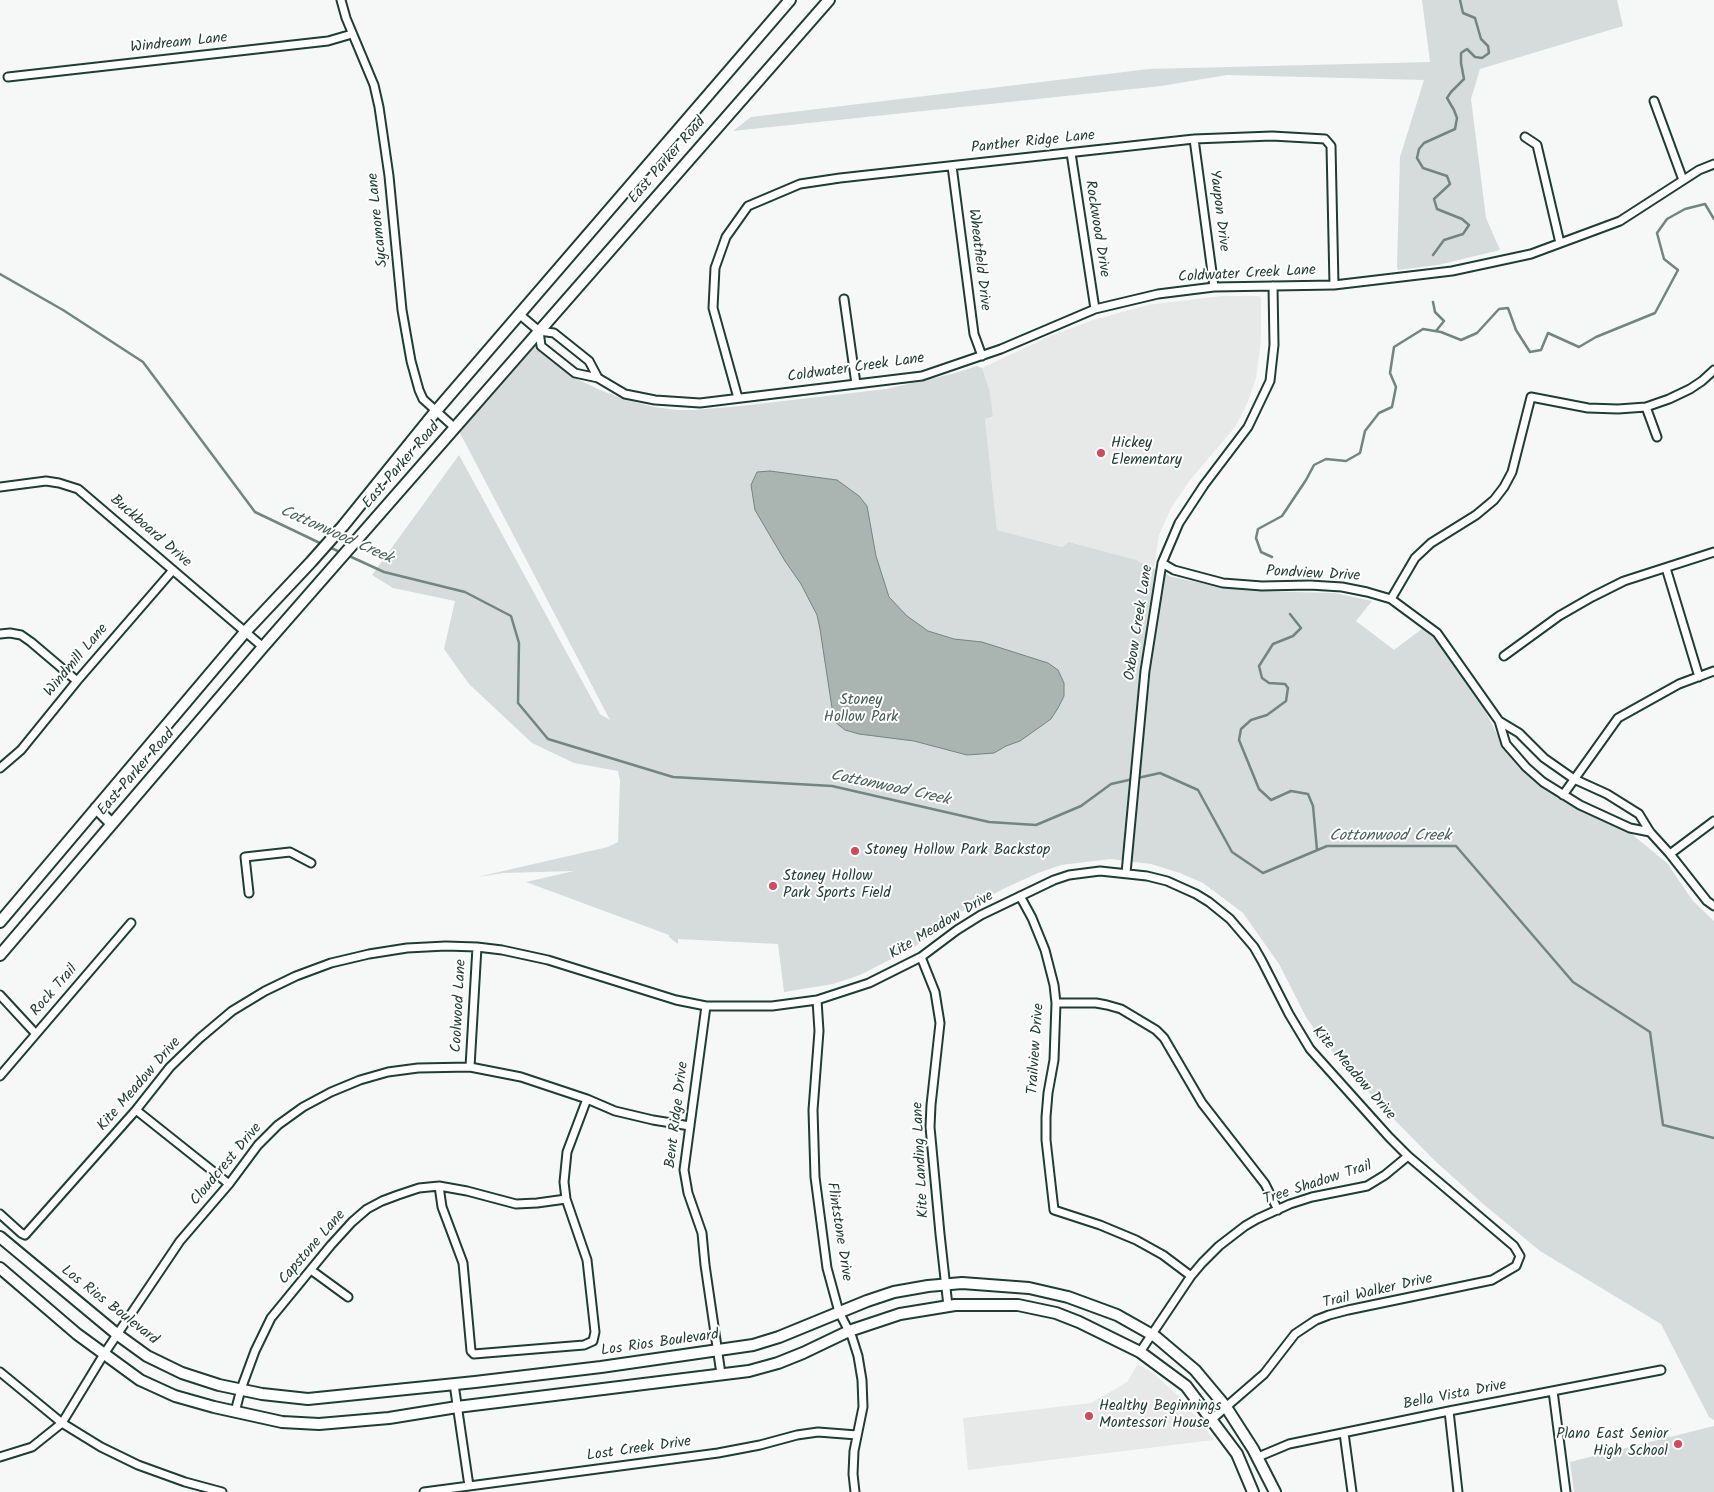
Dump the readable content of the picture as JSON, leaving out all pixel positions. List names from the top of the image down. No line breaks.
{"streets":{"main road":["East Parker Road","Los Rios Boulevard"],"street":["Windream Lane","Panther Ridge Lane","Yaupon Drive","Sycamore Lane","Rockwood Drive","Wheatfield Drive","Coldwater Creek Lane","Buckboard Drive","Pondview Drive","Oxbow Creek Lane","Windmill Lane","Kite Meadow Drive","Rock Trail","Coolwood Lane","Trailview Drive","Bent Ridge Drive","Kite Landing Lane","Cloudcrest Drive","Tree Shadow Trail","Flintstone Drive","Capstone Lane","Trail Walker Drive","Bella Vista Drive","Lost Creek Drive"]},"crossings":[["Windream Lane","Sycamore Lane"],["Panther Ridge Lane","Yaupon Drive"],["Panther Ridge Lane","Rockwood Drive"],["Panther Ridge Lane","Wheatfield Drive"],["Panther Ridge Lane","Coldwater Creek Lane"],["East Parker Road","Sycamore Lane"],["East Parker Road","Coldwater Creek Lane"],["East Parker Road","Buckboard Drive"],["Yaupon Drive","Coldwater Creek Lane"],["Rockwood Drive","Coldwater Creek Lane"],["Wheatfield Drive","Coldwater Creek Lane"],["Coldwater Creek Lane","Oxbow Creek Lane"],["Buckboard Drive","Windmill Lane"],["Pondview Drive","Oxbow Creek Lane"],["Oxbow Creek Lane","Kite Meadow Drive"],["Kite Meadow Drive","Coolwood Lane"],["Kite Meadow Drive","Trailview Drive"],["Kite Meadow Drive","Bent Ridge Drive"],["Kite Meadow Drive","Kite Landing Lane"],["Kite Meadow Drive","Tree Shadow Trail"],["Kite Meadow Drive","Flintstone Drive"],["Kite Meadow Drive","Trail Walker Drive"],["Coolwood Lane","Cloudcrest Drive"],["Trailview Drive","Tree Shadow Trail"],["Bent Ridge Drive","Cloudcrest Drive"],["Bent Ridge Drive","Los Rios Boulevard"],["Kite Landing Lane","Los Rios Boulevard"],["Cloudcrest Drive","Los Rios Boulevard"],["Tree Shadow Trail","Los Rios Boulevard"],["Flintstone Drive","Los Rios Boulevard"],["Flintstone Drive","Lost Creek Drive"],["Capstone Lane","Los Rios Boulevard"],["Trail Walker Drive","Los Rios Boulevard"],["Los Rios Boulevard","Bella Vista Drive"]],"water":["Cottonwood Creek"],"parks":["Stoney Hollow Park"],"places":["Hickey Elementary","Stoney Hollow Park Backstop","Stoney Hollow Park Sports Field","Healthy Beginnings Montessori House","Plano East Senior High School"]}
